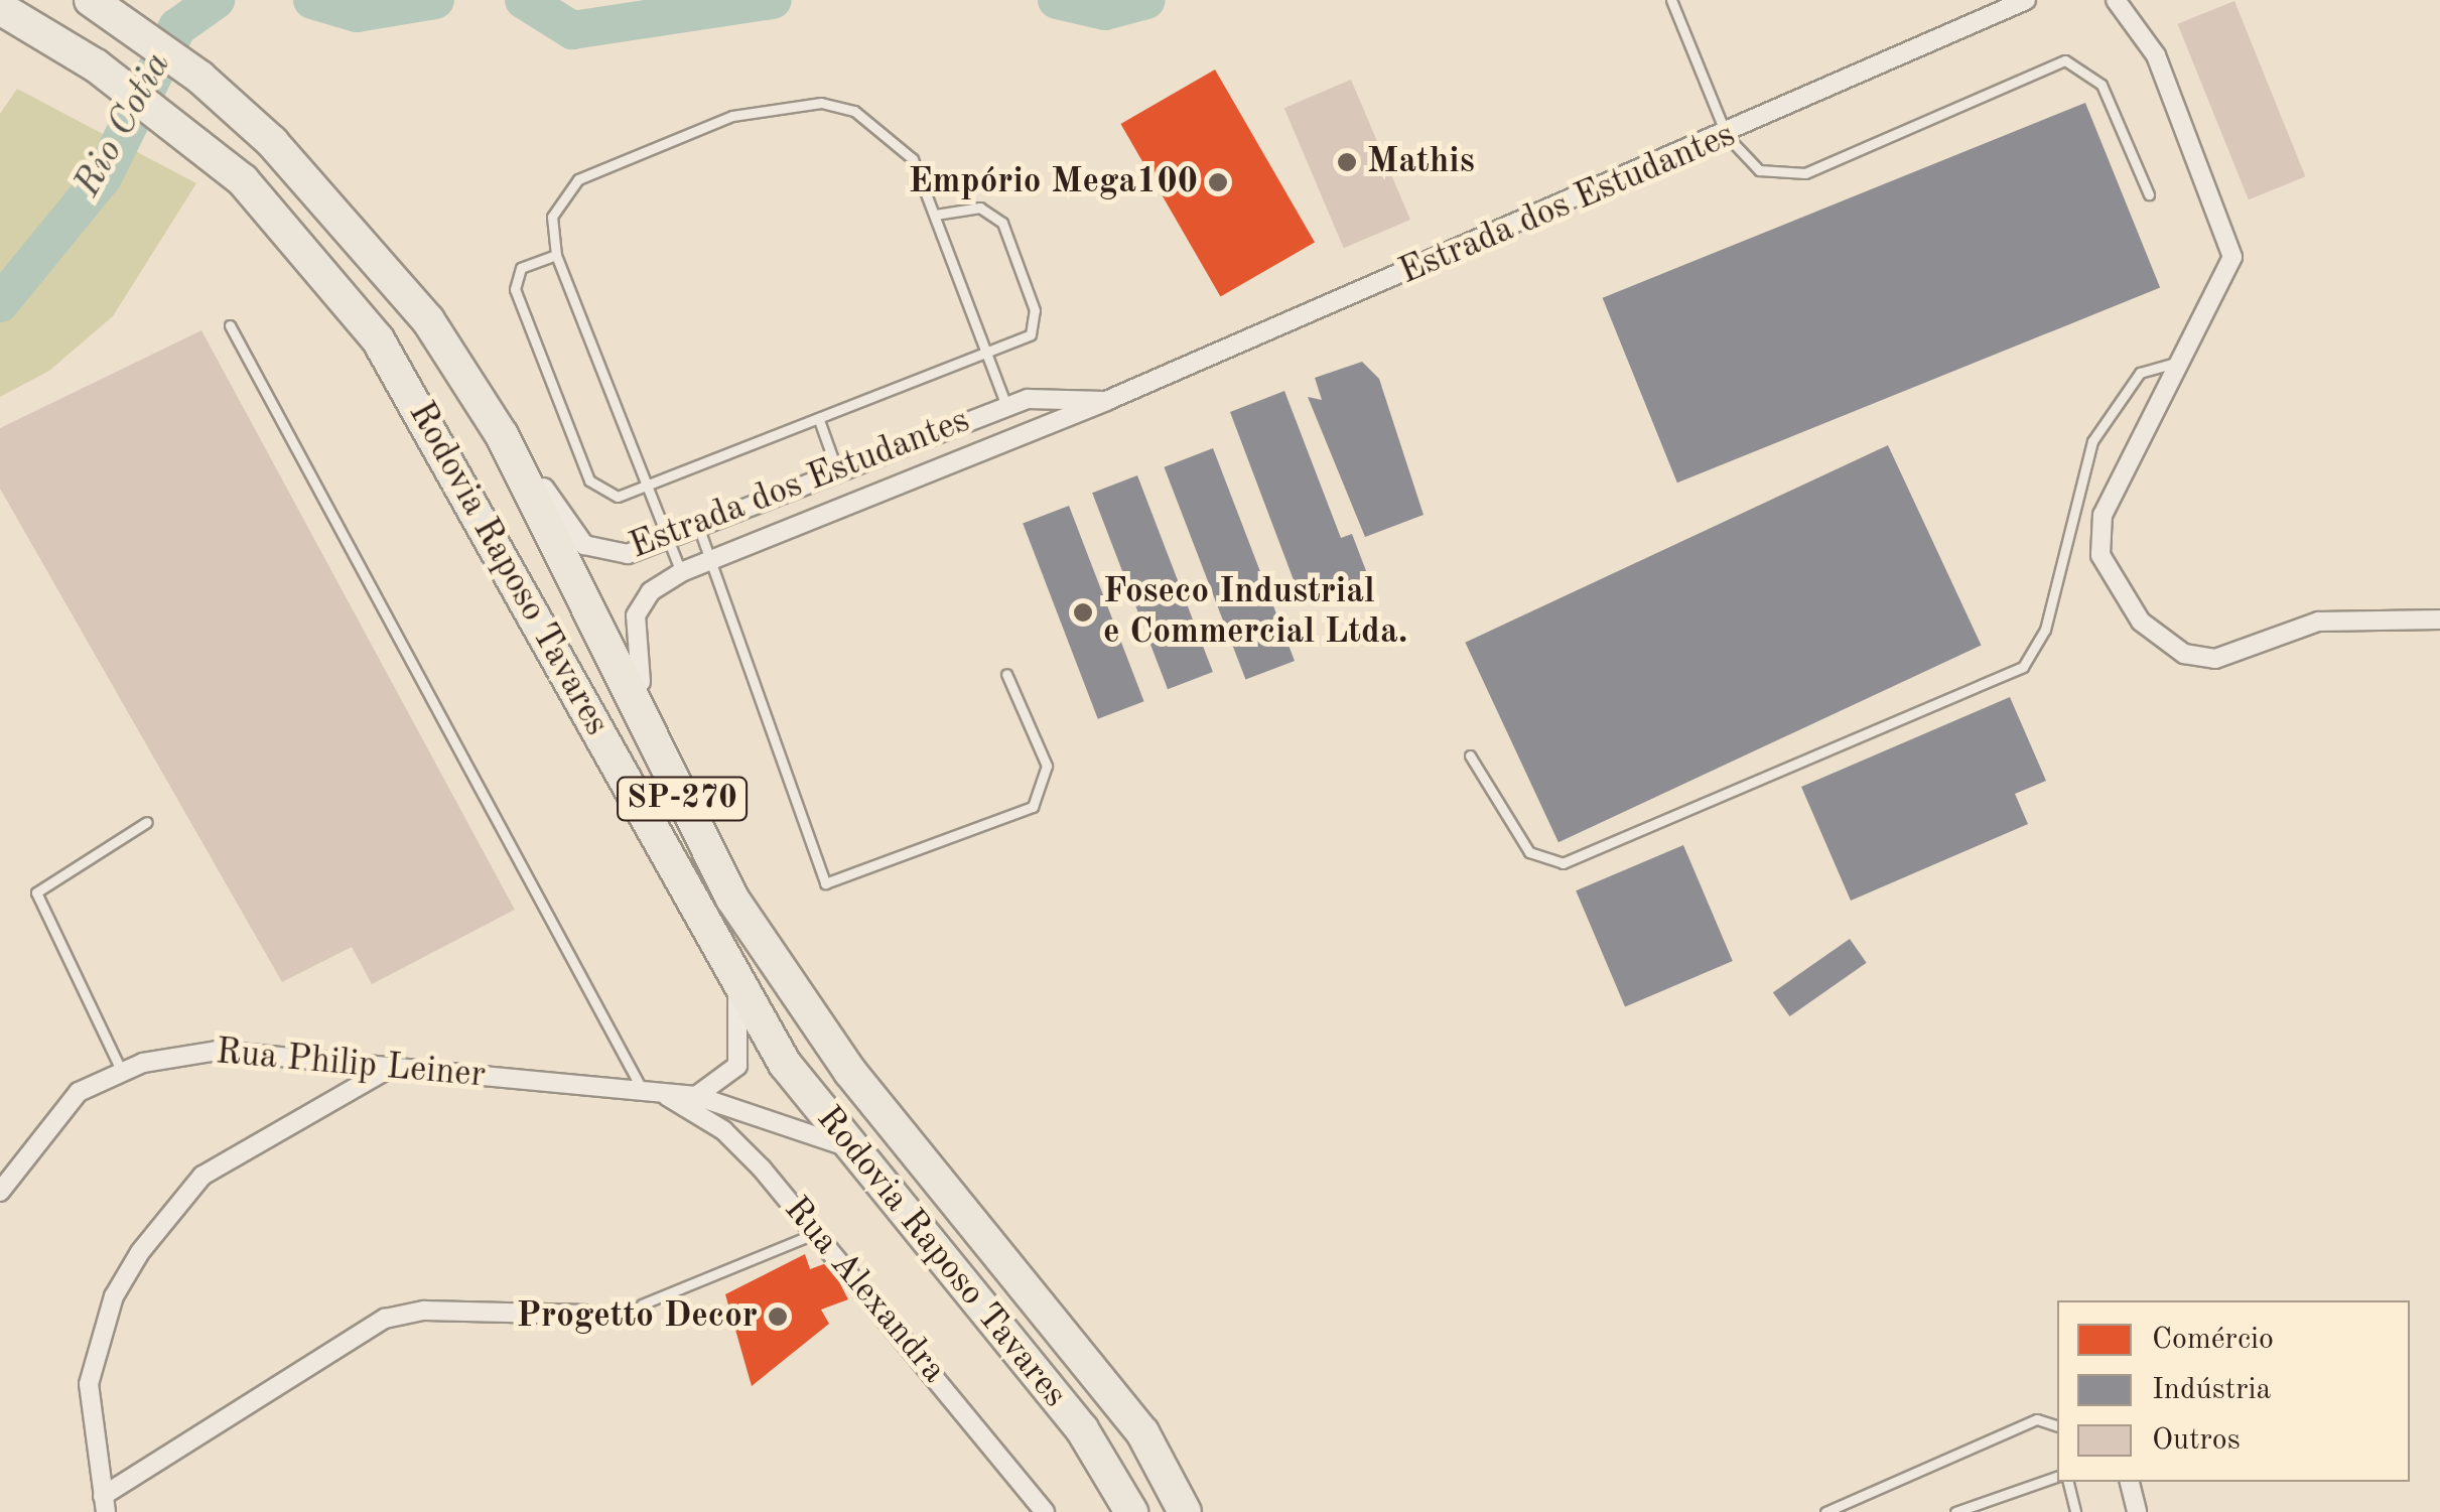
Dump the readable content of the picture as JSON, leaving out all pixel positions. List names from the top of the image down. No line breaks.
{"streets":{"highway":["Rodovia Raposo Tavares","SP-270"],"street":["Estrada dos Estudantes","Rua Philip Leiner","Rua Alexandra"]},"crossings":[["Estrada dos Estudantes","Rodovia Raposo Tavares"],["Rodovia Raposo Tavares","Rua Philip Leiner"],["Rua Philip Leiner","Rua Alexandra"]],"water":["Rio Cotia"],"places":["Mathis","Empório Mega100","Foseco Industrial e Commercial Ltda.","Progetto Decor"],"legend":["Comércio","Indústria","Outros"]}
